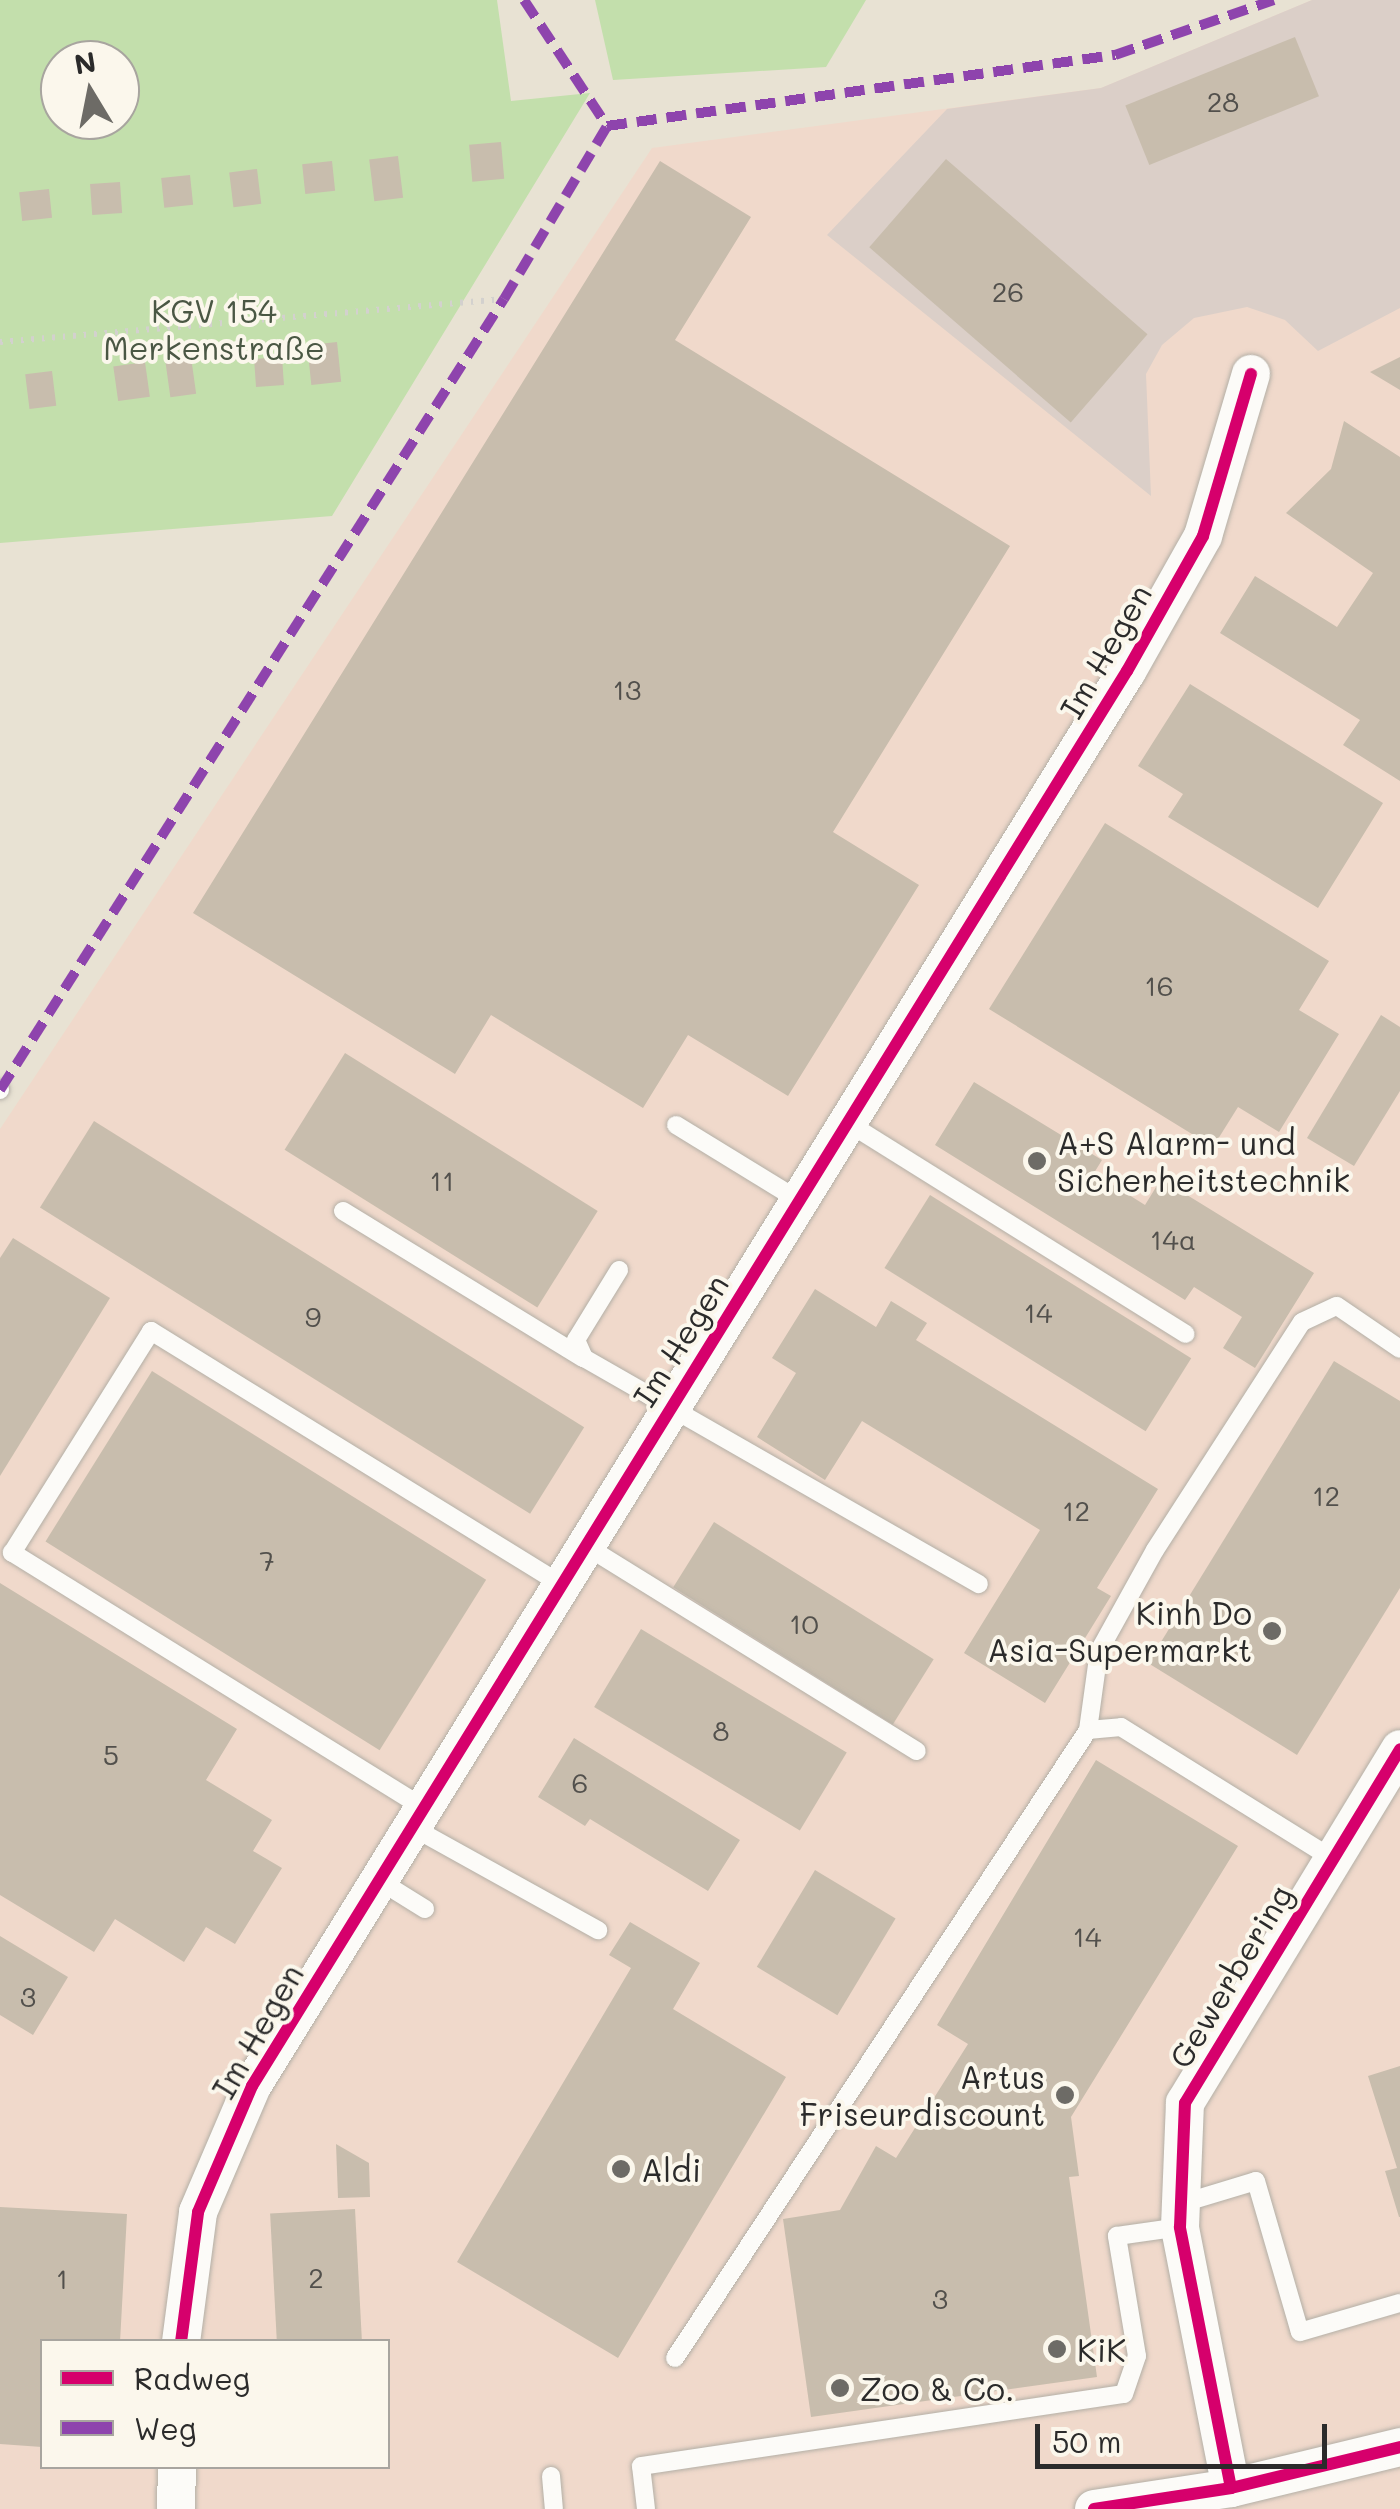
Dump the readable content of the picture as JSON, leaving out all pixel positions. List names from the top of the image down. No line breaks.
{"streets":{"street":["Im Hegen","Gewerbering"]},"parks":["KGV 154 Merkenstraße"],"places":["A+S Alarm- und Sicherheitstechnik","Kinh Do Asia-Supermarkt","Artus Friseurdiscount","Aldi","KiK","Zoo & Co."],"house_numbers":["28","26","13","16","11","14a","14","9","12","12","7","10","8","5","6","14","3","2","1","3"],"legend":["Radweg","Weg"],"scale_bar":"50 m","north":"top"}
